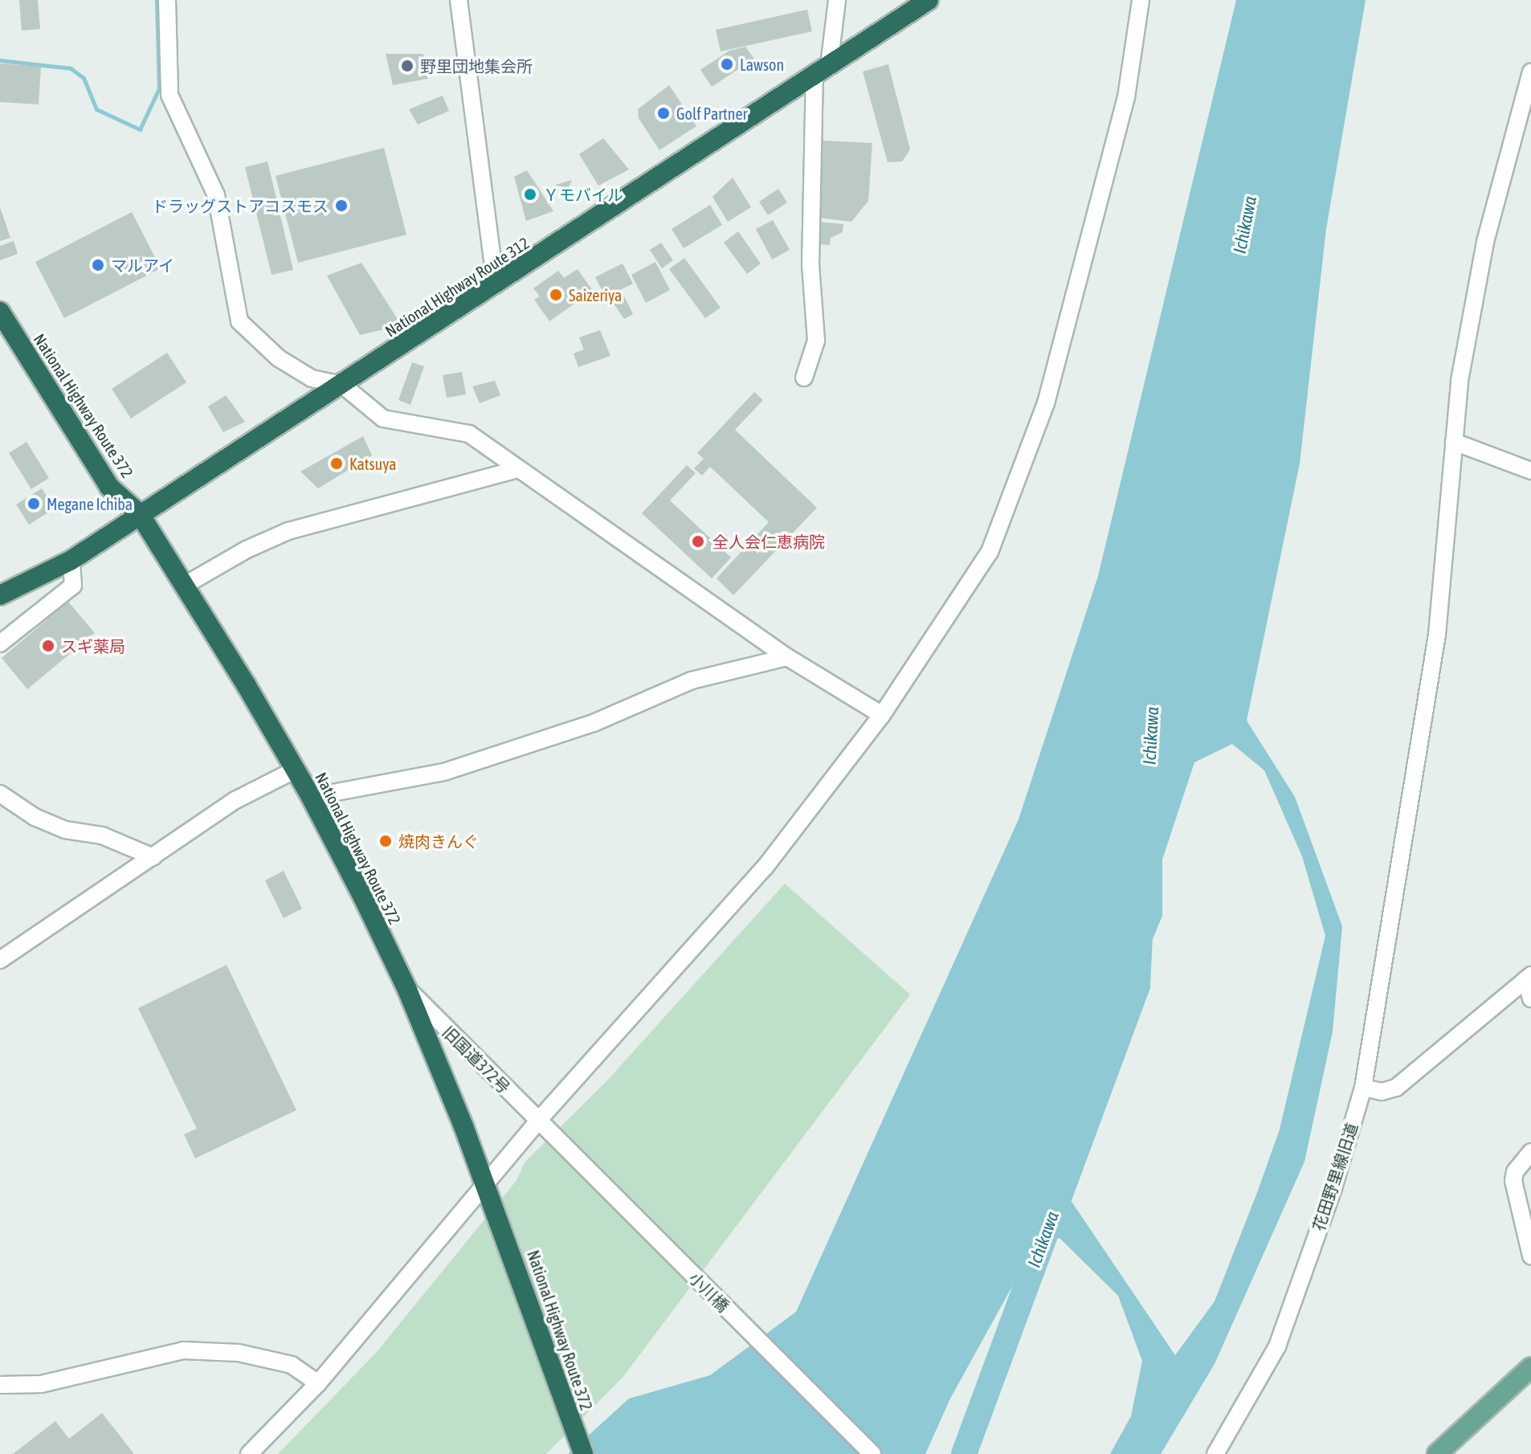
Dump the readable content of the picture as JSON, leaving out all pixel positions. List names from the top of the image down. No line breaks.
{"streets":{"highway":["National Highway Route 312","National Highway Route 372"],"street":["旧国道372号","花田野里線旧道","小川橋"]},"crossings":[["National Highway Route 312","National Highway Route 372"],["National Highway Route 372","旧国道372号"],["旧国道372号","小川橋"]],"water":["Ichikawa"],"places":["Lawson","野里団地集会所","Golf Partner","Ｙモバイル","ドラッグストアコスモス","マルアイ","Saizeriya","Katsuya","Megane Ichiba","全人会仁恵病院","スギ薬局","焼肉きんぐ"]}
